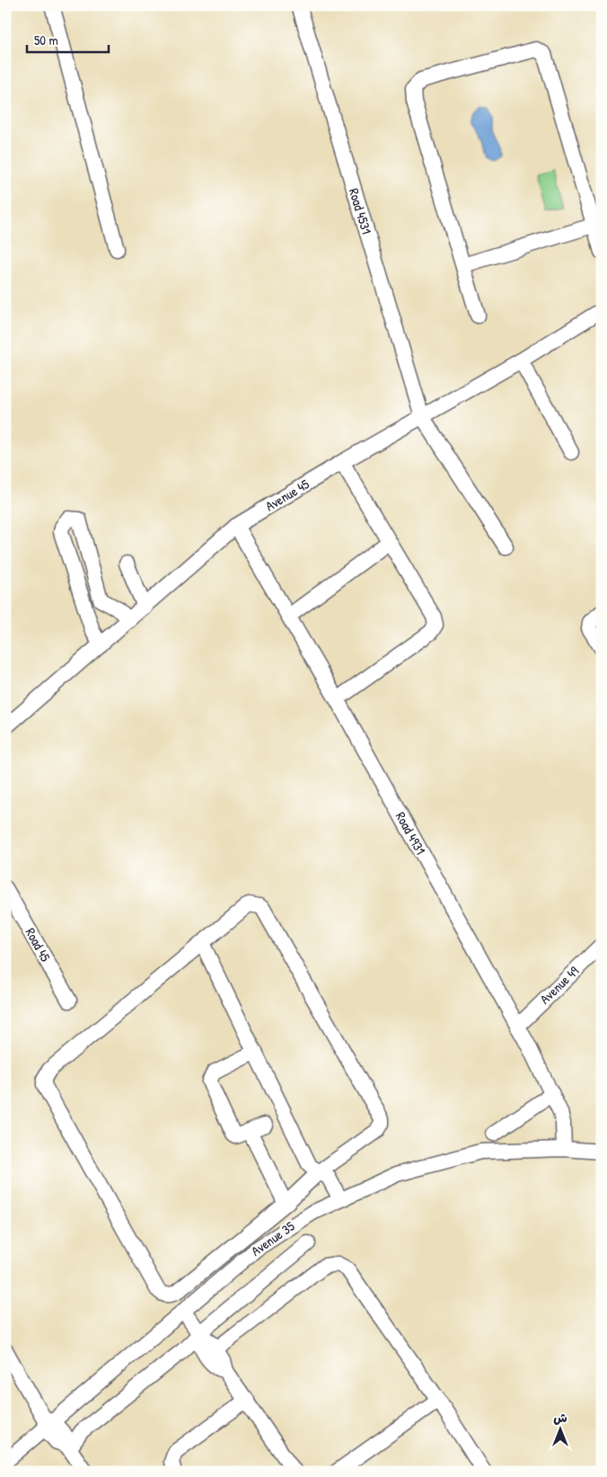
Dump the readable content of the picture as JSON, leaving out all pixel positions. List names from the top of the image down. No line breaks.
{"streets":{"street":["Road 4531","Avenue 45","Road 4931","Road 45","Avenue 49","Avenue 35"]},"crossings":[["Road 4531","Avenue 45"],["Avenue 45","Road 4931"],["Road 4931","Avenue 49"],["Road 4931","Avenue 35"]],"scale_bar":"50 m","north":"top"}
